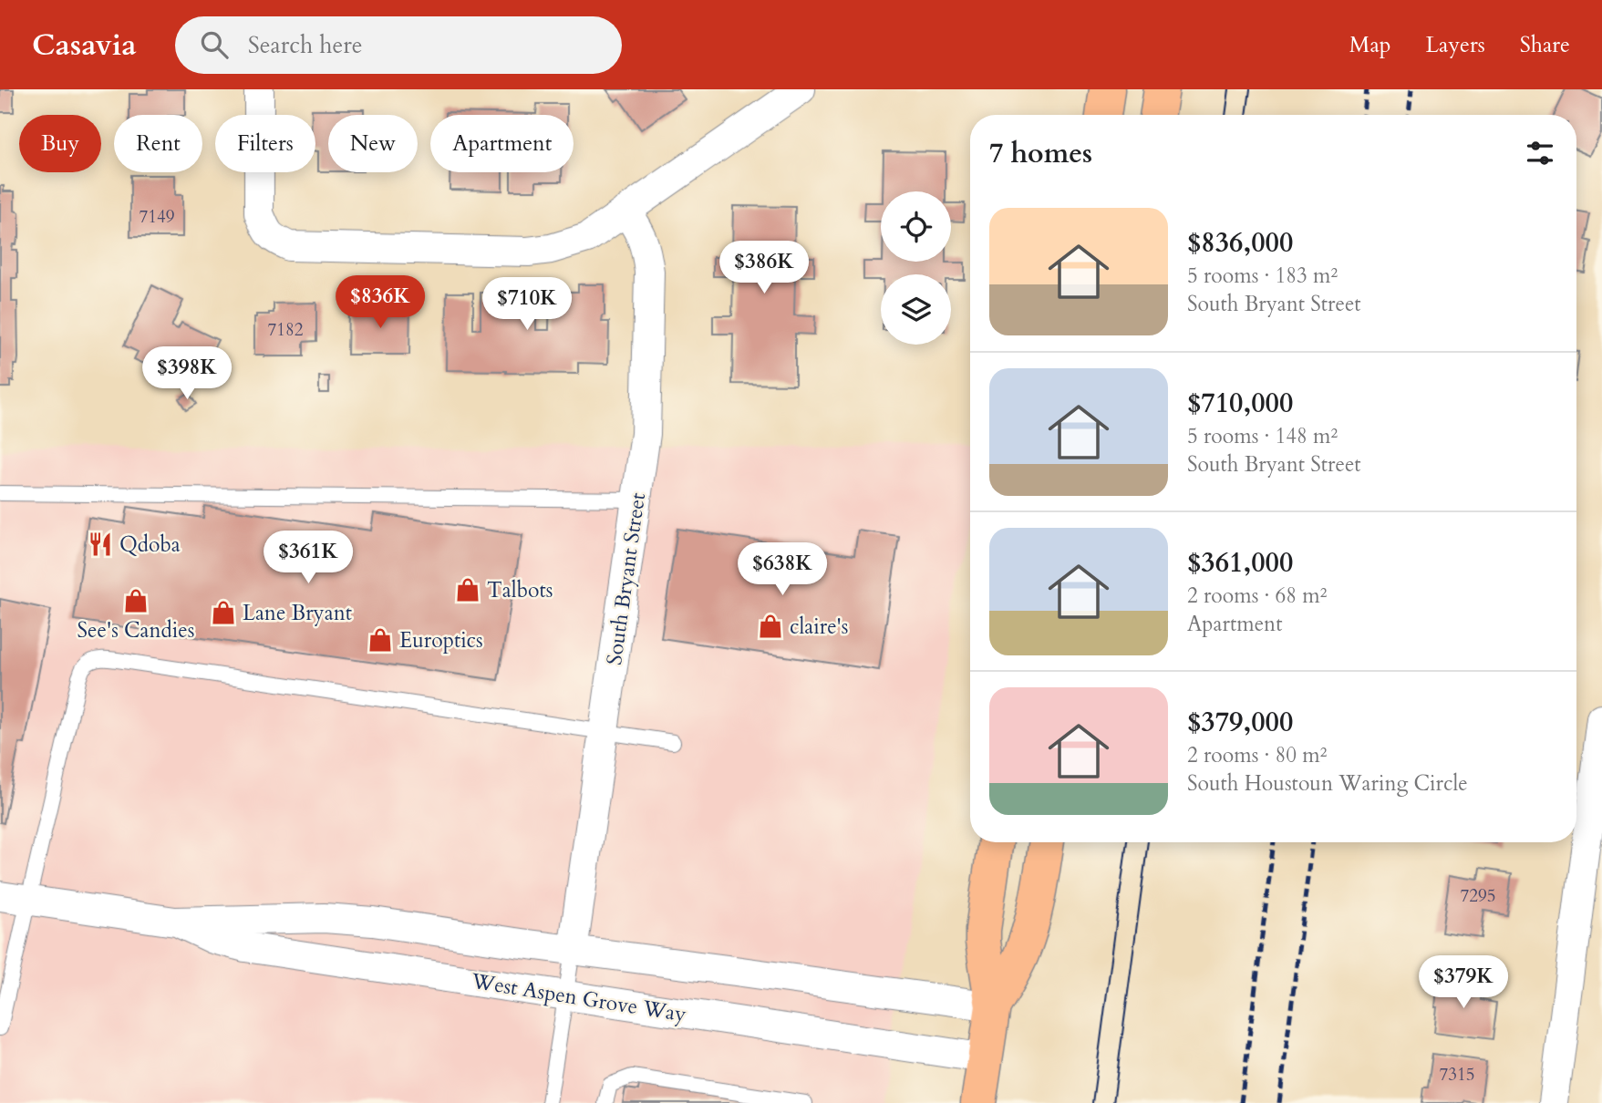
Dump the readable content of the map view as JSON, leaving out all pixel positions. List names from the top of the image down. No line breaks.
{"streets":{"street":["South Bryant Street","West Aspen Grove Way"]},"crossings":[["South Bryant Street","West Aspen Grove Way"]],"places":{"restaurant":["Qdoba"],"shop":["Talbots","See's Candies","Lane Bryant","claire's","Europtics"]},"house_numbers":["7149","7182","7295","7315"],"page":{"header":"Casavia","search":"Search here","nav":["Map","Layers","Share"],"chip":["Buy","Rent","Filters","New","Apartment"],"heading":"7 homes","list":[{"name":"$836,000","note":"5 rooms · 183 m² · South Bryant Street"},{"name":"$710,000","note":"5 rooms · 148 m² · South Bryant Street"},{"name":"$361,000","note":"2 rooms · 68 m² · Apartment"},{"name":"$379,000","note":"2 rooms · 80 m² · South Houstoun Waring Circle"}],"price":["$386K","$836K","$710K","$398K","$361K","$638K","$379K"]}}
